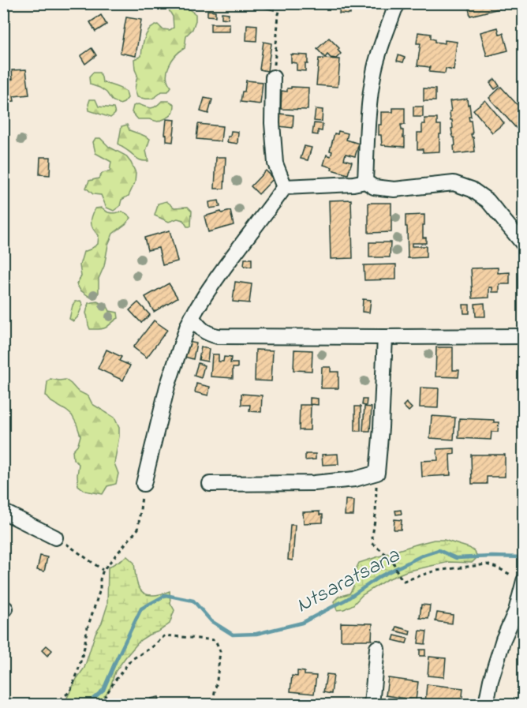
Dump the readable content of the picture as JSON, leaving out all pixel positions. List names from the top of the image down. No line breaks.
{"water":["Ntsaratsana"]}
